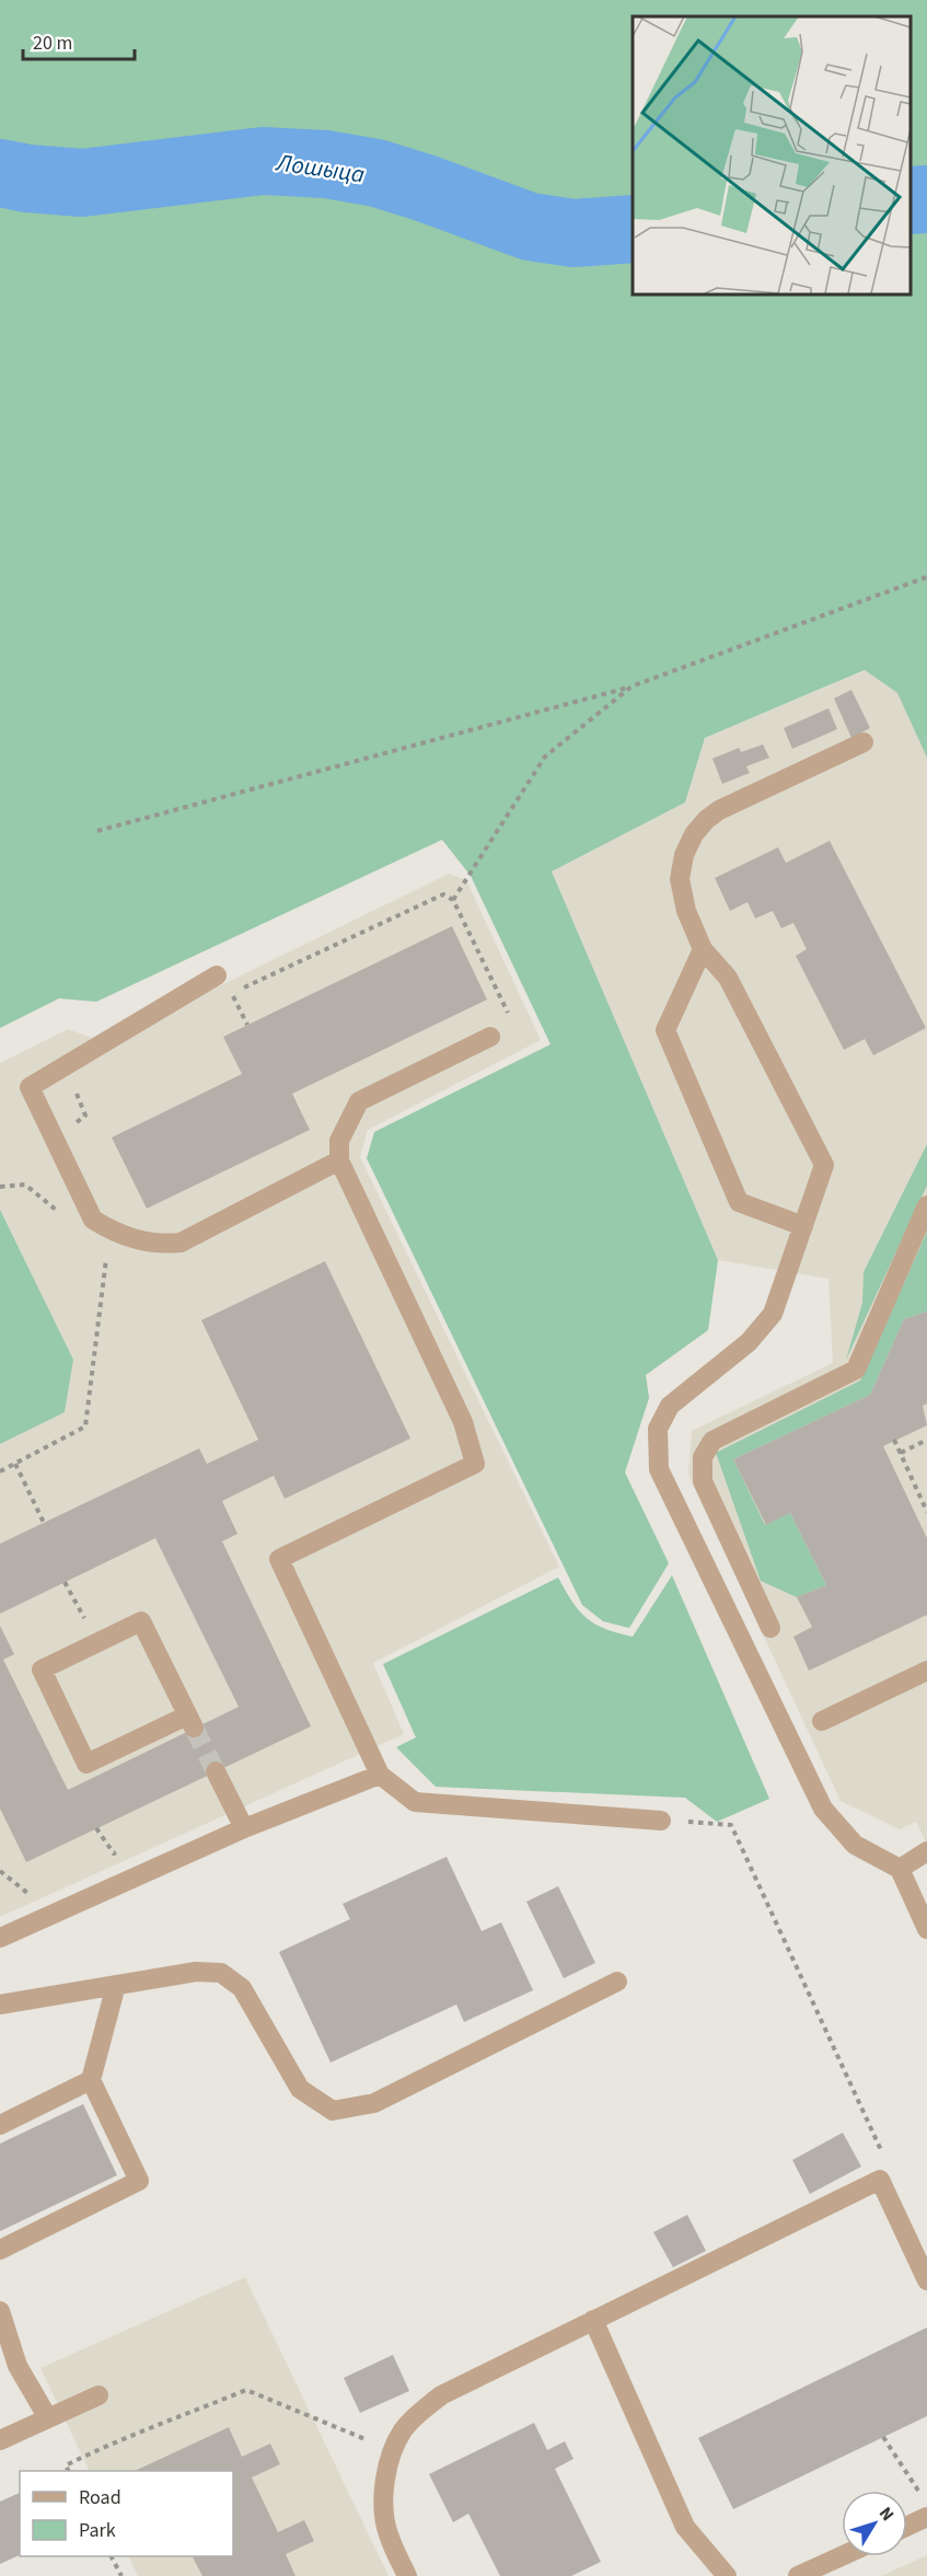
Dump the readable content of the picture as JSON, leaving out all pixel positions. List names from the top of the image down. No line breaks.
{"water":["Лошыца"],"legend":["Road","Park"],"scale_bar":"20 m","north":"top right"}
